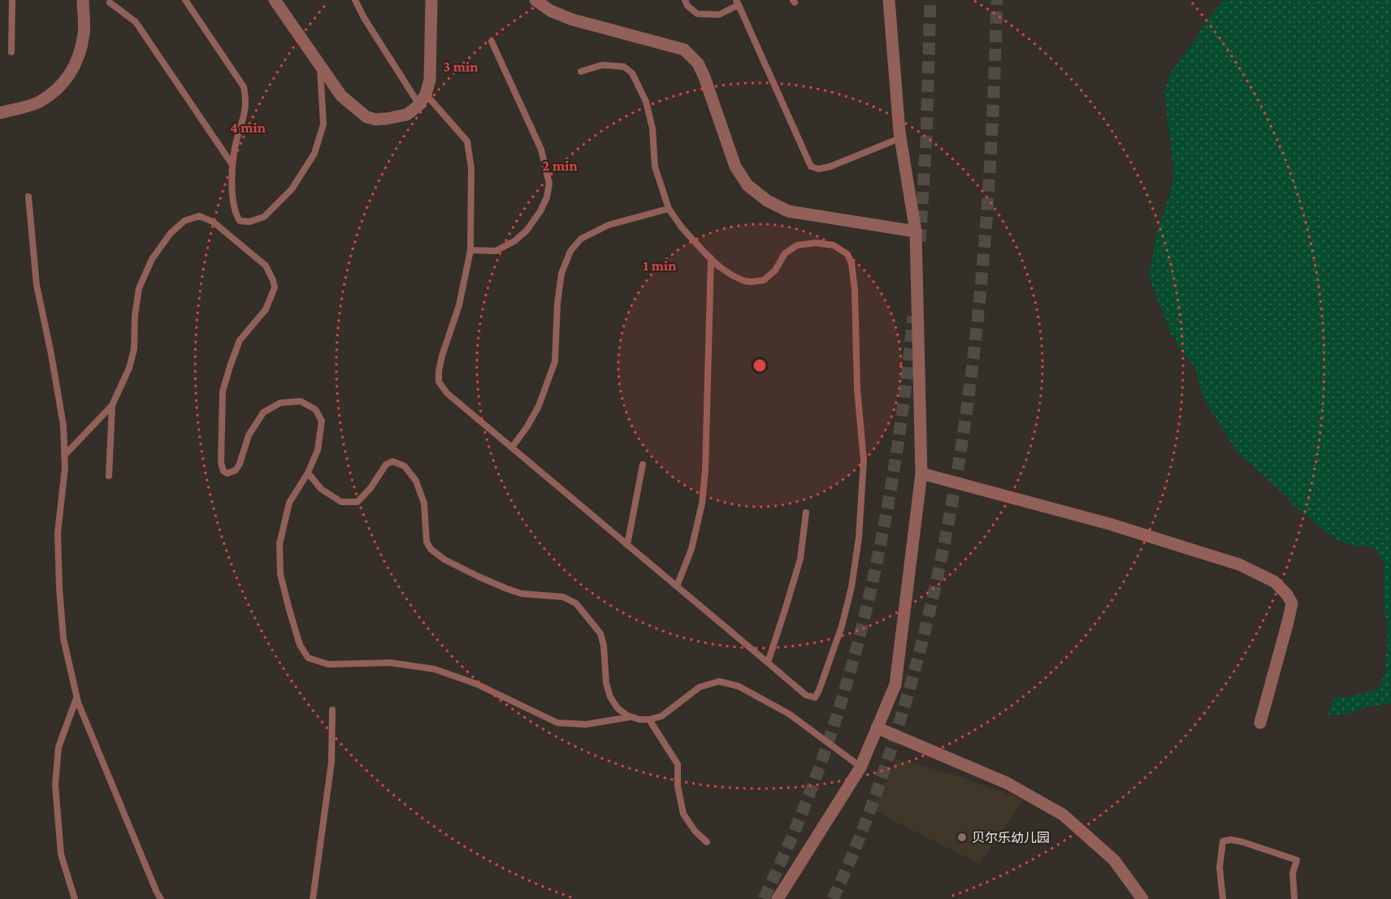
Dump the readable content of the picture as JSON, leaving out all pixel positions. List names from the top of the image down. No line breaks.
{"places":["贝尔乐幼儿园"],"rings":["3 min","4 min","2 min","1 min"]}
